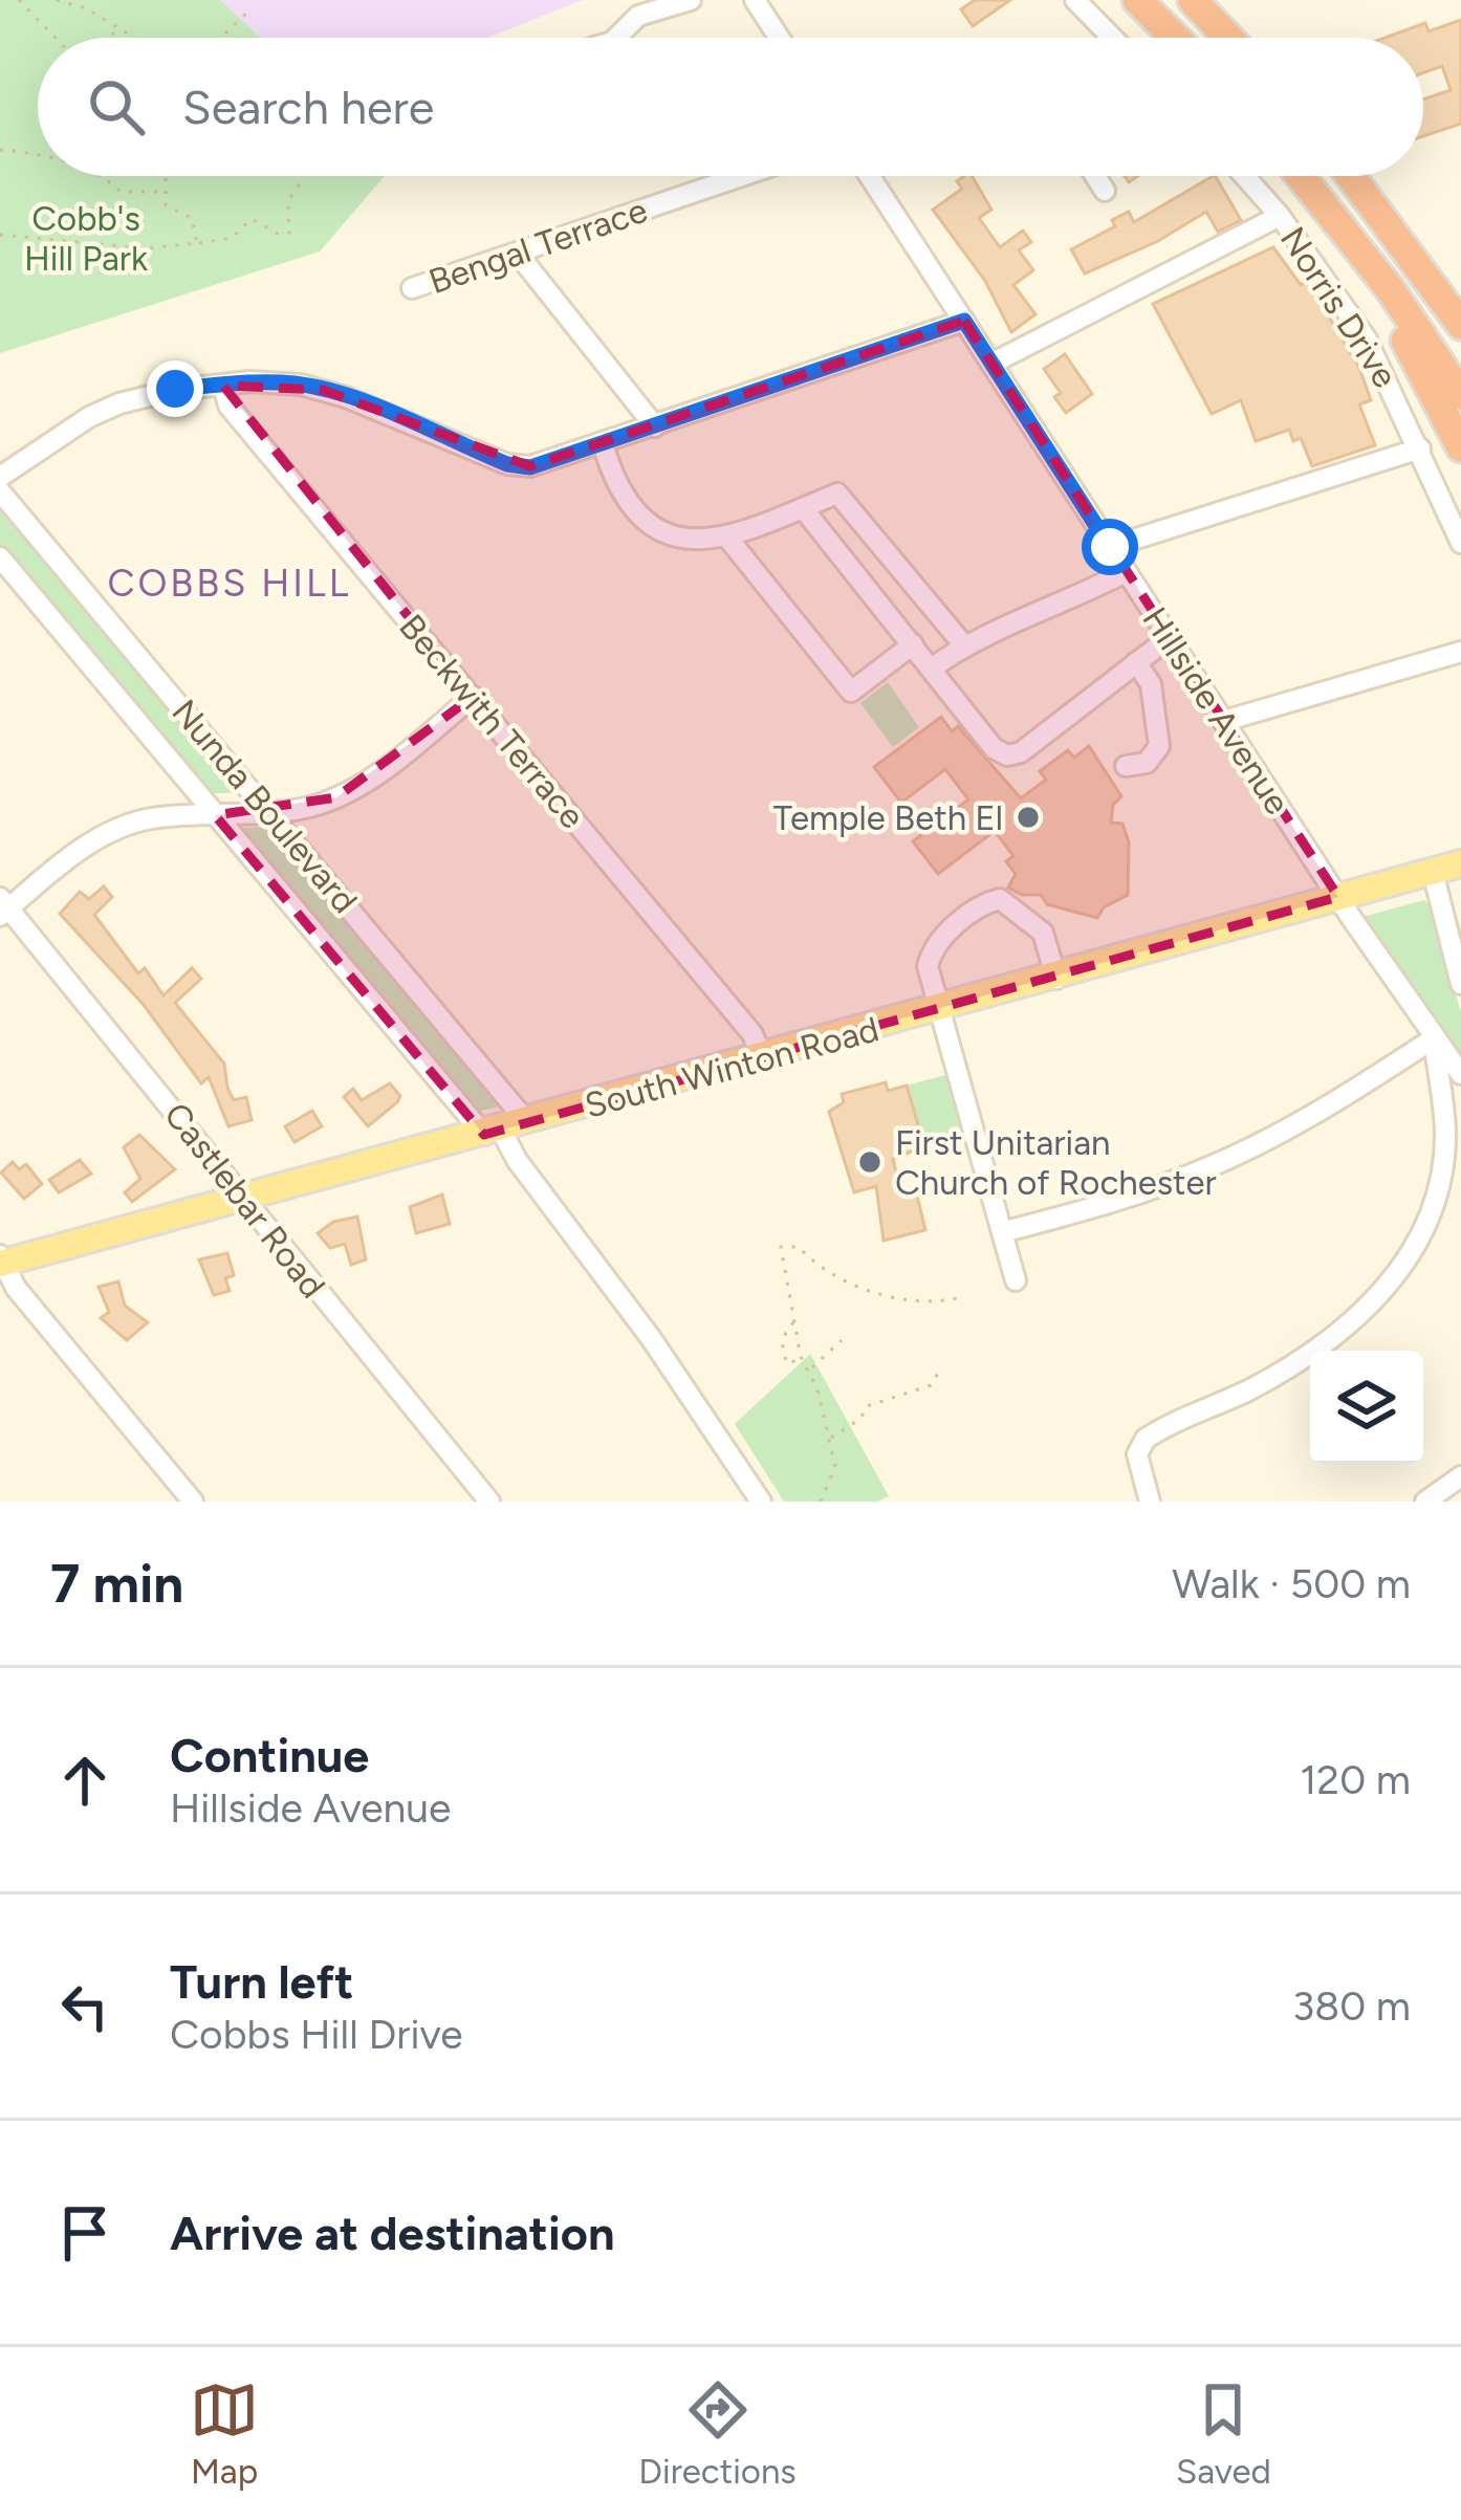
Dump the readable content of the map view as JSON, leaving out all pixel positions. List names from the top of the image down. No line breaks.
{"streets":{"main road":["South Winton Road"],"street":["Bengal Terrace","Norris Drive","Hillside Avenue","Beckwith Terrace","Nunda Boulevard","Castlebar Road"]},"crossings":[["Hillside Avenue","South Winton Road"],["Beckwith Terrace","South Winton Road"],["Nunda Boulevard","South Winton Road"],["South Winton Road","Castlebar Road"]],"districts":["COBBS HILL"],"parks":["Cobb's Hill Park"],"places":["Temple Beth El","First Unitarian Church of Rochester"],"page":{"search":"Search here","heading":["7 min","Walk · 500 m"],"list":[["Continue","Hillside Avenue","120 m"],["Turn left","Cobbs Hill Drive","380 m"],"Arrive at destination"],"nav":["Map","Directions","Saved"]}}
